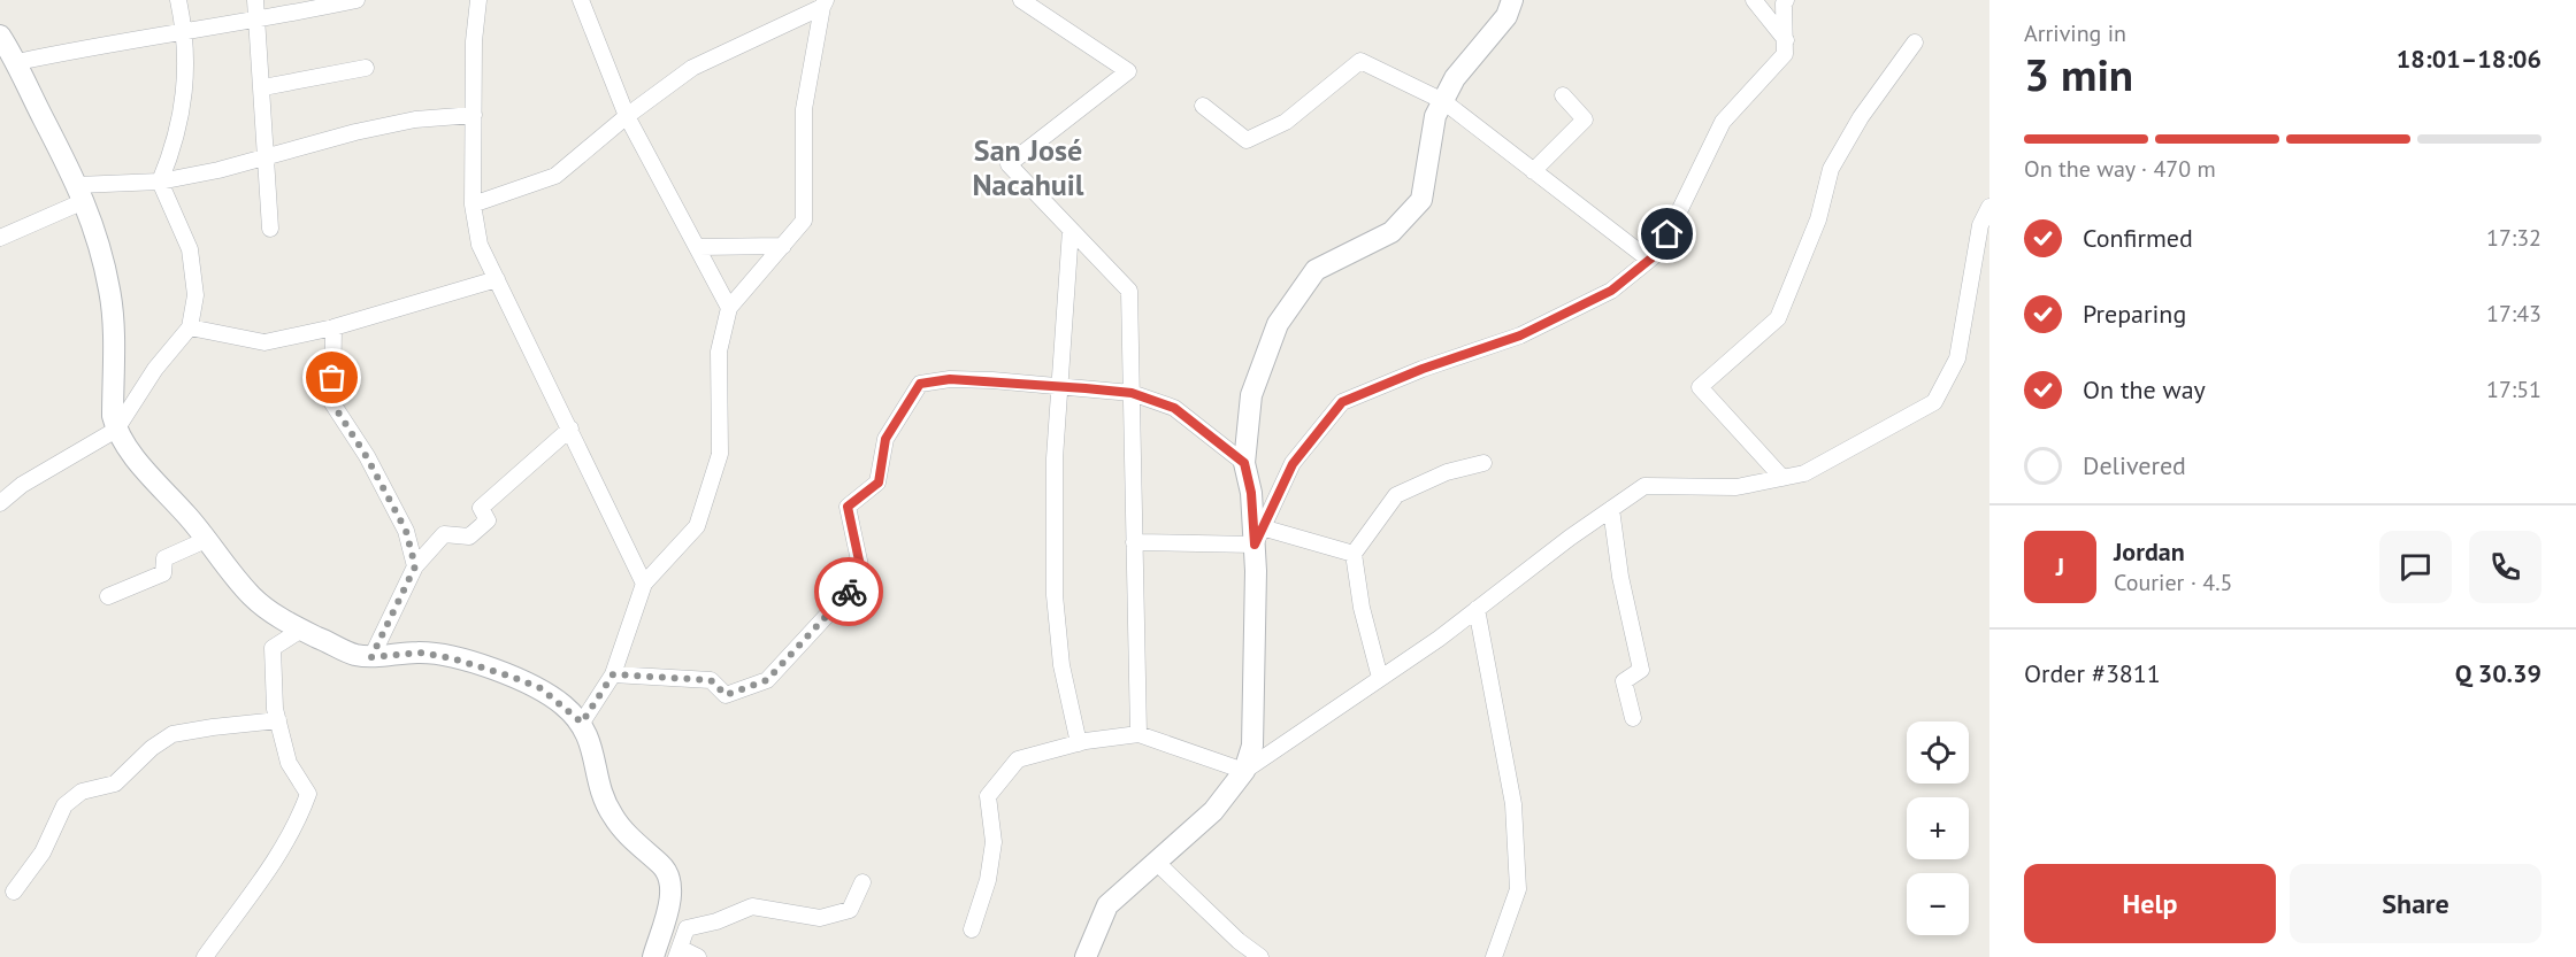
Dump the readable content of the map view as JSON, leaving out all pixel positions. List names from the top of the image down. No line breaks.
{"districts":["San José Nacahuil"],"page":{"heading":["3 min","Arriving in","18:01–18:06"],"panel":["Jordan","Courier · 4.5","Order #3811","Q 30.39"],"bar":"On the way · 470 m","list":[["Confirmed","17:32"],["Preparing","17:43"],["On the way","17:51"],"Delivered"],"round":"J","map_buttons":["+","−"],"buttons":["Help","Share"]}}
